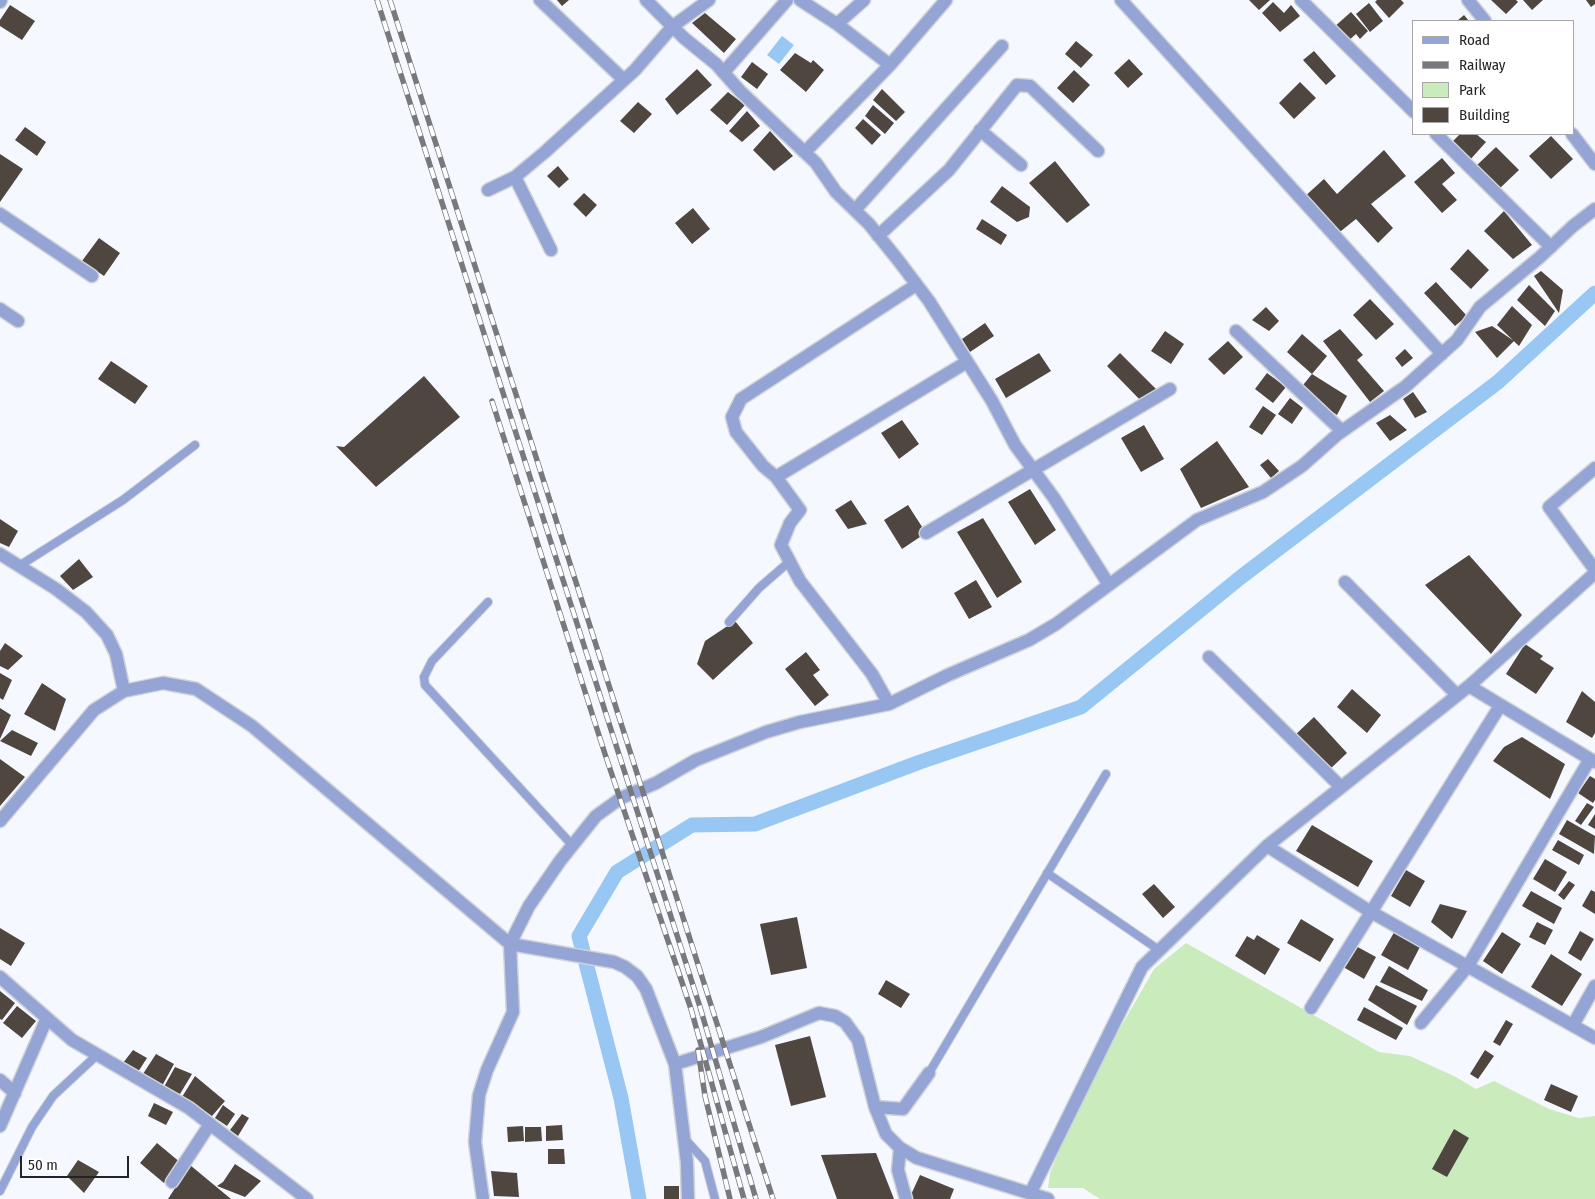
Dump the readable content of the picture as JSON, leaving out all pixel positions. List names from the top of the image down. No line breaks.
{"legend":["Road","Railway","Park","Building"],"scale_bar":"50 m"}
